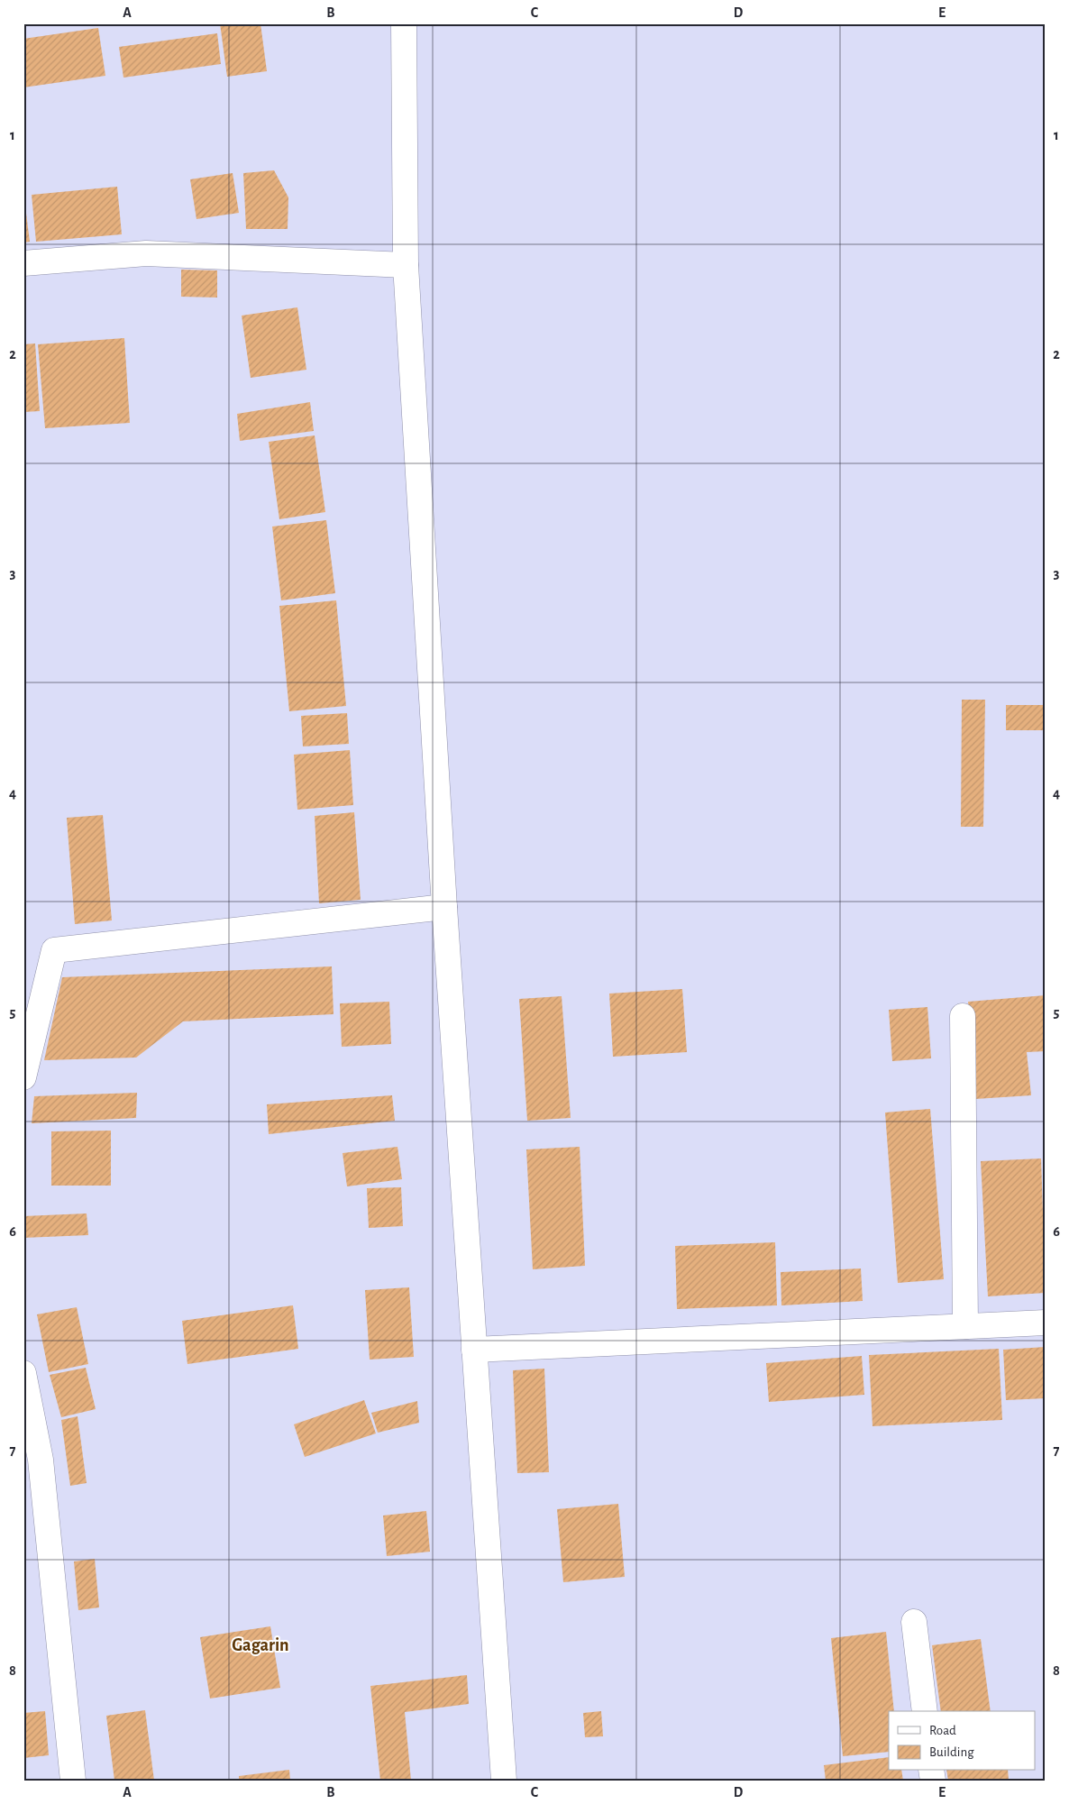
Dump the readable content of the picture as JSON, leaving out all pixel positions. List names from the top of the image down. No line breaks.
{"districts":["Gagarin"],"legend":["Road","Building"],"grid":{"columns":["A","B","C","D","E"],"rows":["1","2","3","4","5","6","7","8"]}}
